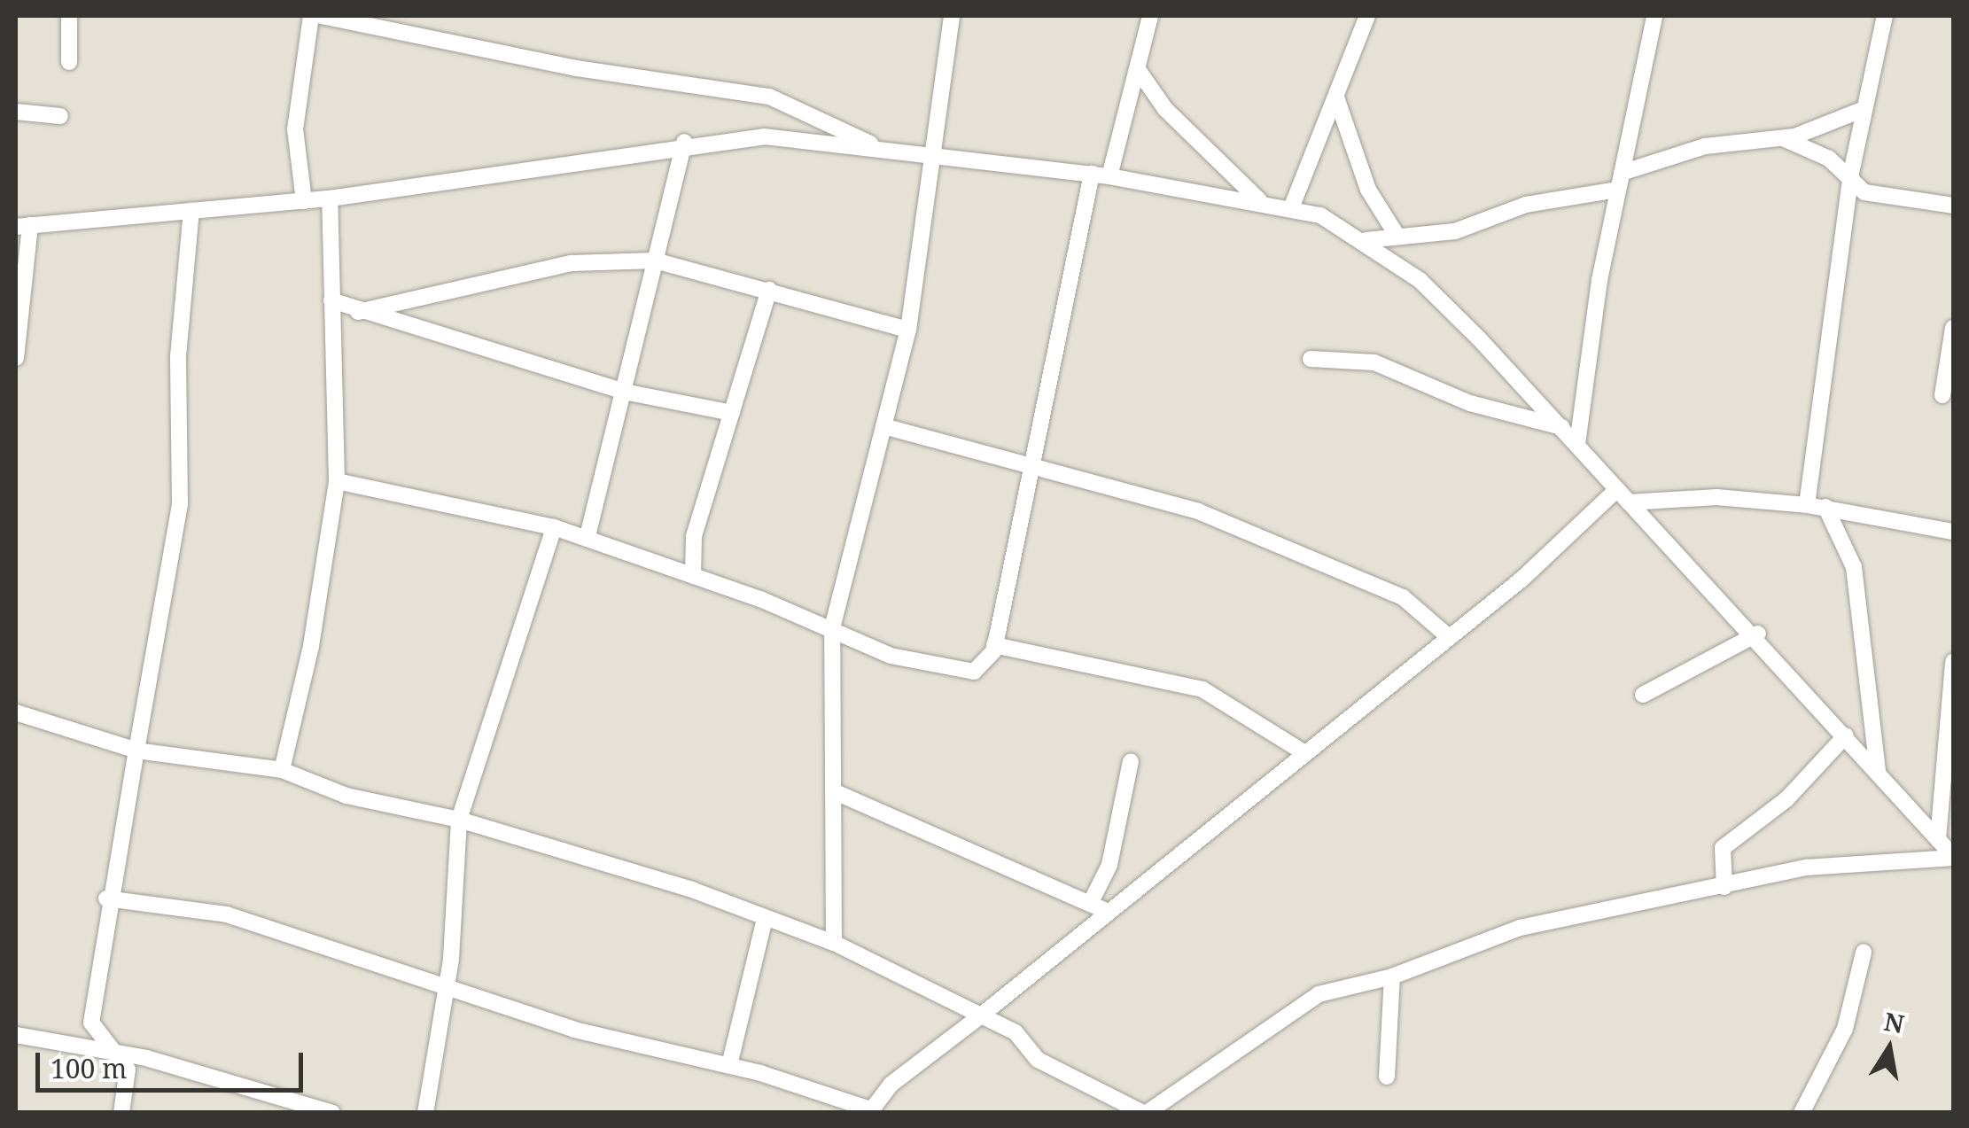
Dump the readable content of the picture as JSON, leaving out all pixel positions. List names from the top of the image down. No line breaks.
{"scale_bar":"100 m","north":"top"}
